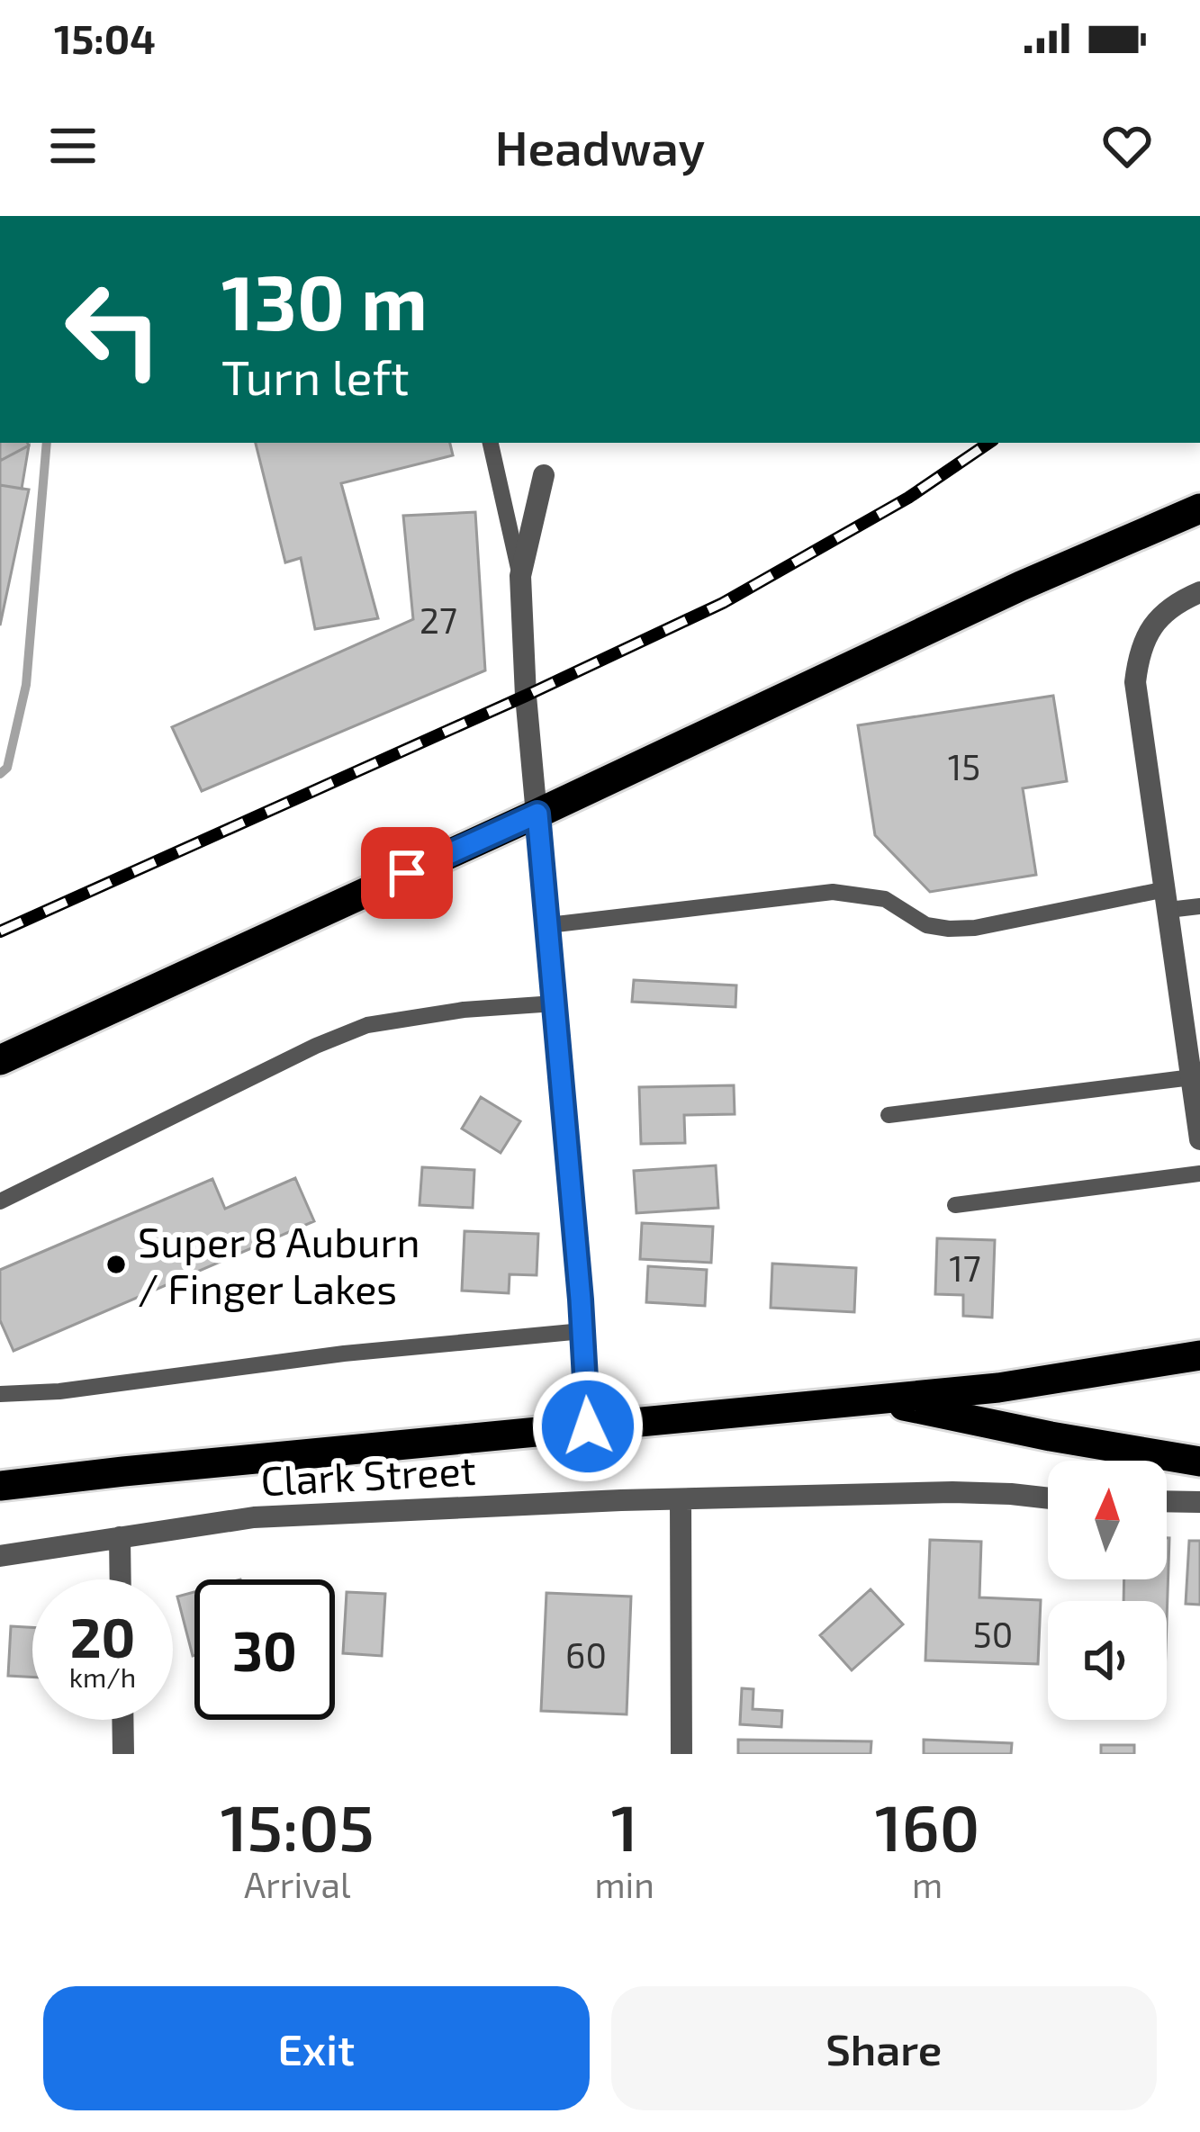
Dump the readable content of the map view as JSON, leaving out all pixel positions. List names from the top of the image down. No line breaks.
{"streets":{"street":["Clark Street"]},"places":["Super 8 Auburn / Finger Lakes"],"house_numbers":["27","15","17","50","60"],"north":"top","page":{"status":"15:04","header":"Headway","turn":["130 m","Turn left"],"speed":"20 km/h","limit":"30","eta":["15:05","Arrival","1","min","160","m"],"buttons":["Exit","Share"]}}
